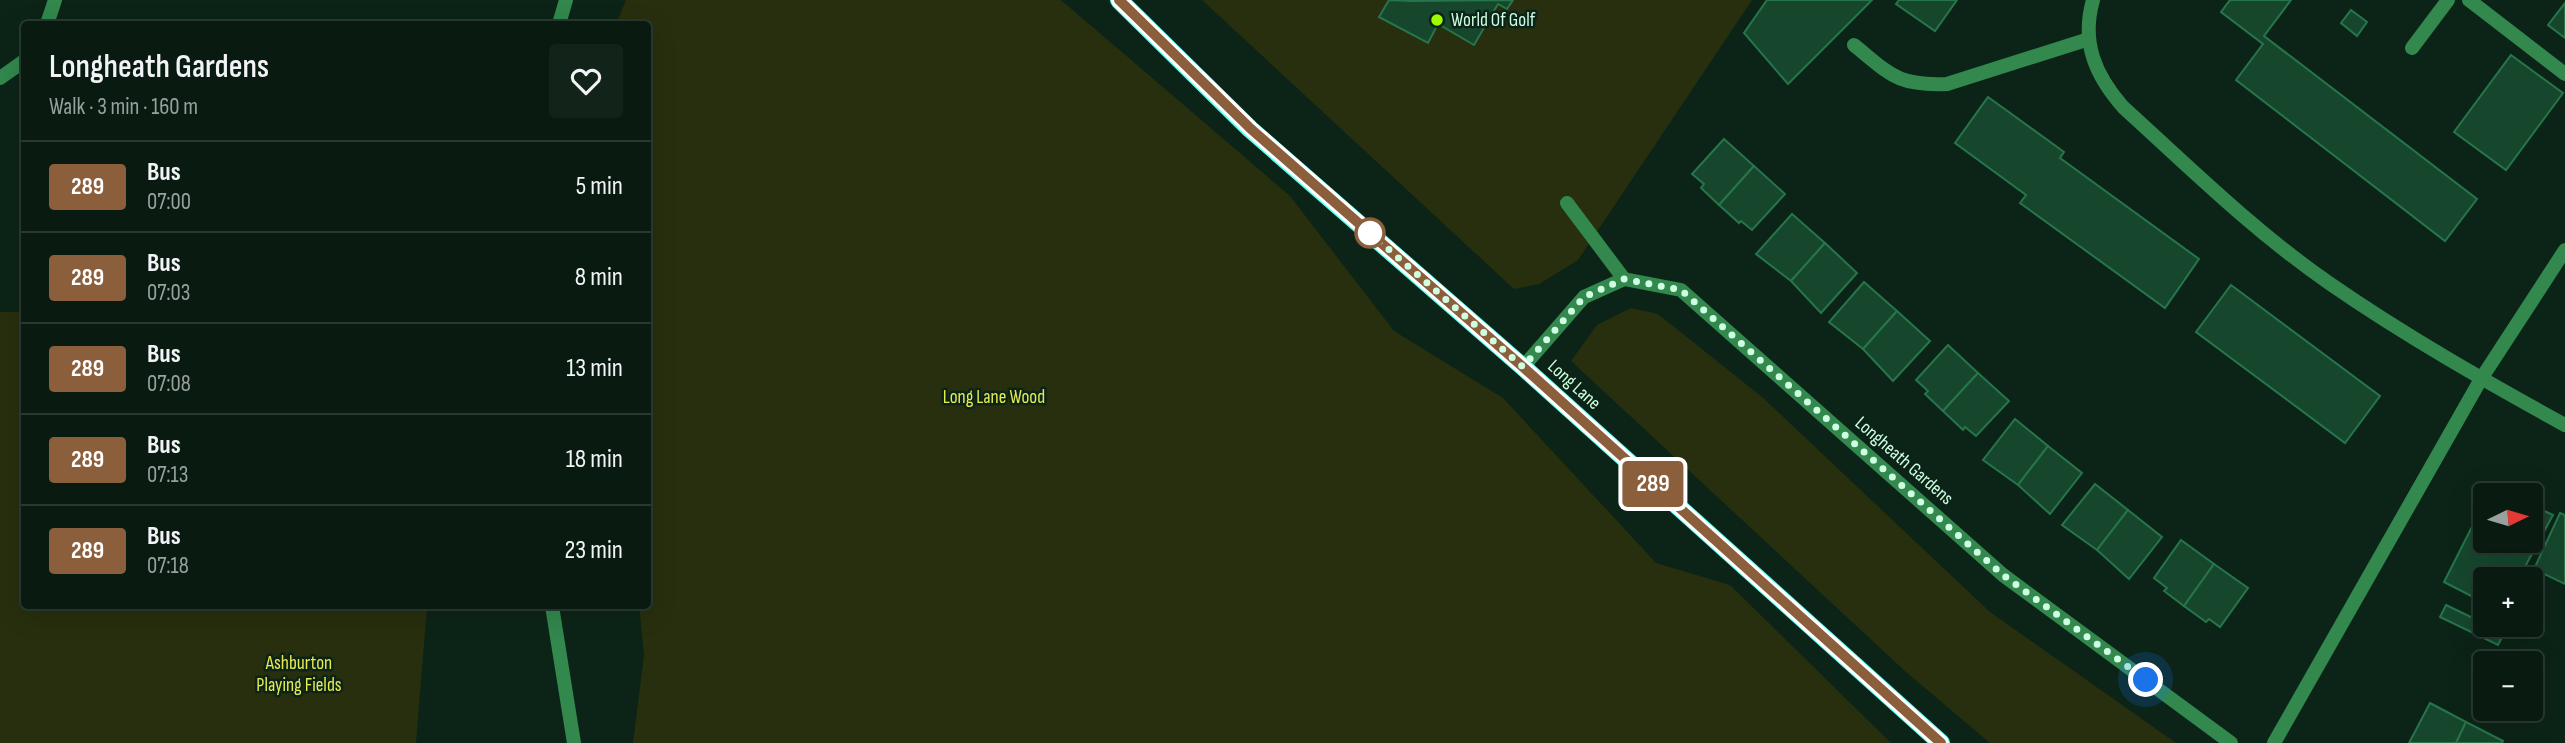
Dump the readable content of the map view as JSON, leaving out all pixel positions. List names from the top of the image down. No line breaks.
{"streets":{"main road":["Long Lane"],"street":["Longheath Gardens"]},"parks":["Long Lane Wood","Ashburton Playing Fields"],"places":["World Of Golf"],"lines":["bus line 289"],"north":"right","page":{"on_map":"289","heading":["Longheath Gardens","Walk · 3 min · 160 m"],"list":[{"mark":"289","name":"Bus","note":"07:00","value":"5 min"},{"mark":"289","name":"Bus","note":"07:03","value":"8 min"},{"mark":"289","name":"Bus","note":"07:08","value":"13 min"},{"mark":"289","name":"Bus","note":"07:13","value":"18 min"},{"mark":"289","name":"Bus","note":"07:18","value":"23 min"}],"map_buttons":["+","−"]}}
